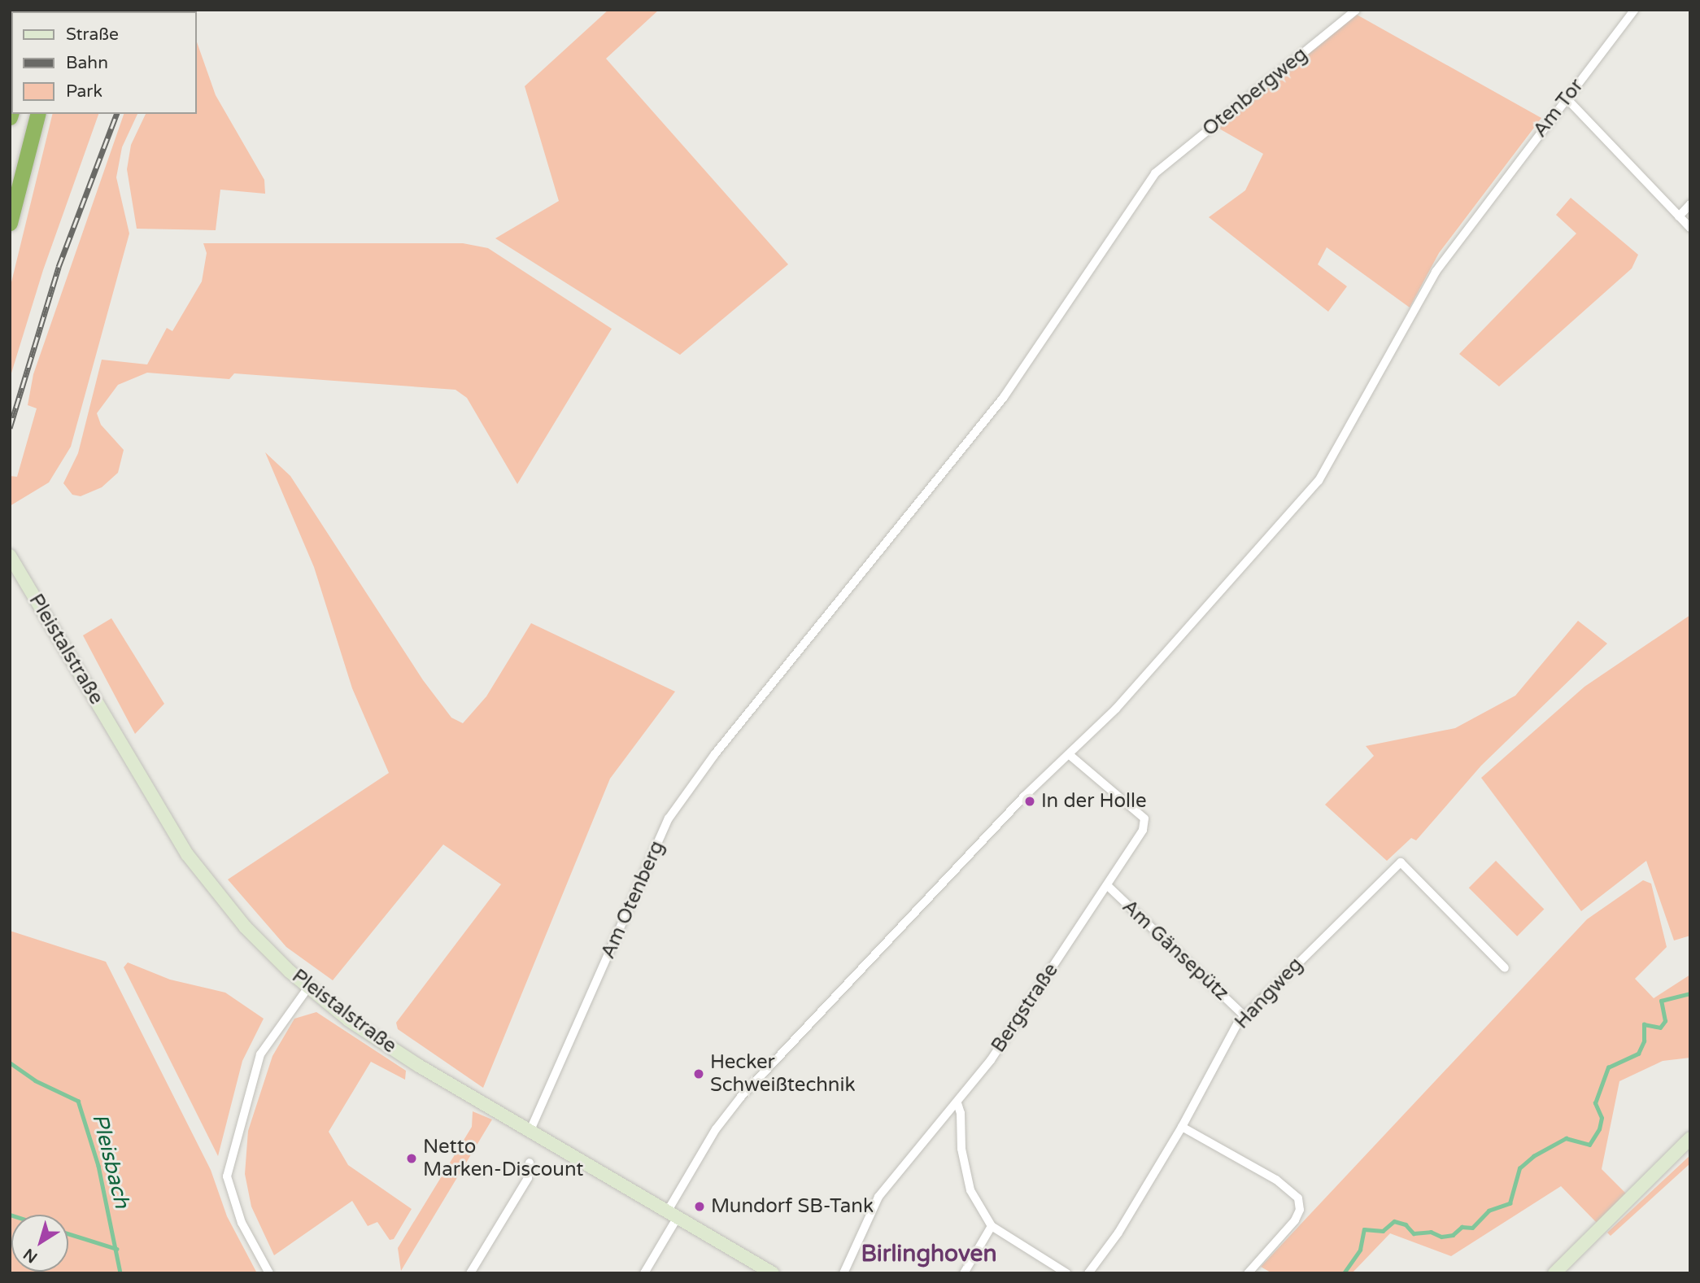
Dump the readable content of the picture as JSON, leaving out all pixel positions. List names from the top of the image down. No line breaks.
{"streets":{"main road":["Pleistalstraße"],"street":["Otenbergweg","Am Tor","Am Otenberg","Am Gänsepütz","Hangweg","Bergstraße"]},"crossings":[["Otenbergweg","Am Otenberg"],["Am Tor","Bergstraße"],["Pleistalstraße","Am Otenberg"],["Am Gänsepütz","Hangweg"],["Am Gänsepütz","Bergstraße"]],"districts":["Birlinghoven"],"water":["Pleisbach"],"places":["In der Holle","Hecker Schweißtechnik","Netto Marken-Discount","Mundorf SB-Tank"],"legend":["Straße","Bahn","Park"],"north":"bottom left"}
